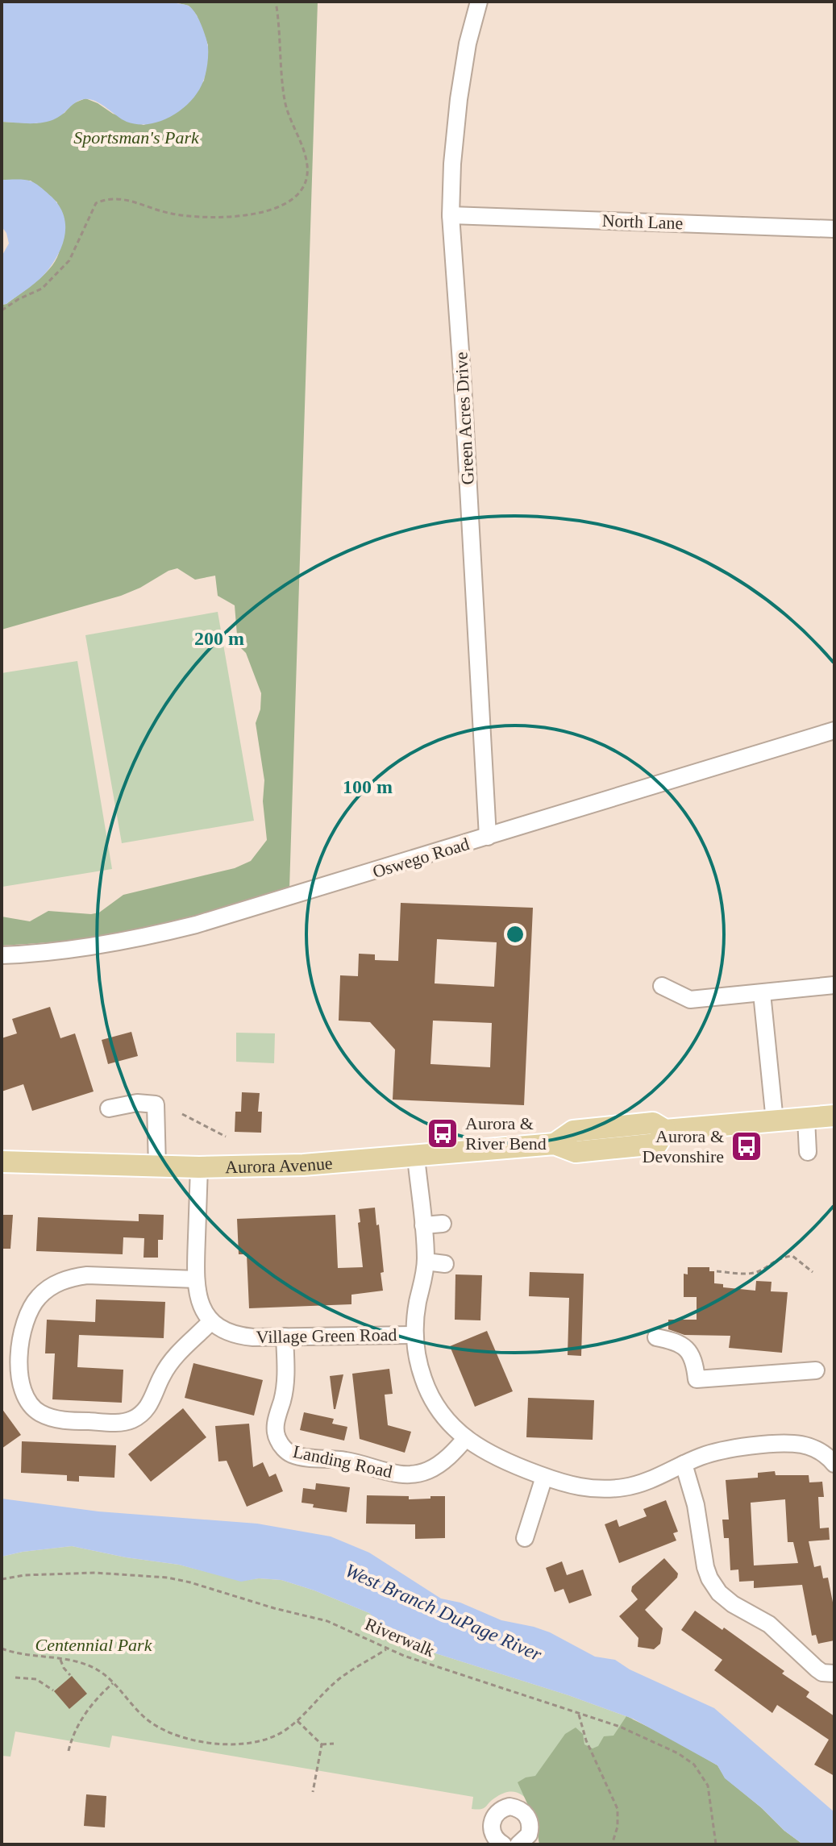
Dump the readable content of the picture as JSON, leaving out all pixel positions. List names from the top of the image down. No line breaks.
{"streets":{"main road":["Aurora Avenue"],"street":["North Lane","Green Acres Drive","Oswego Road","Village Green Road","Landing Road"],"path":["Riverwalk"]},"crossings":[["North Lane","Green Acres Drive"],["Green Acres Drive","Oswego Road"],["Village Green Road","Landing Road"]],"water":["West Branch DuPage River"],"parks":["Sportsman's Park","Centennial Park"],"places":{"bus stop":["Aurora & River Bend","Aurora & Devonshire"]},"rings":["200 m","100 m"]}
